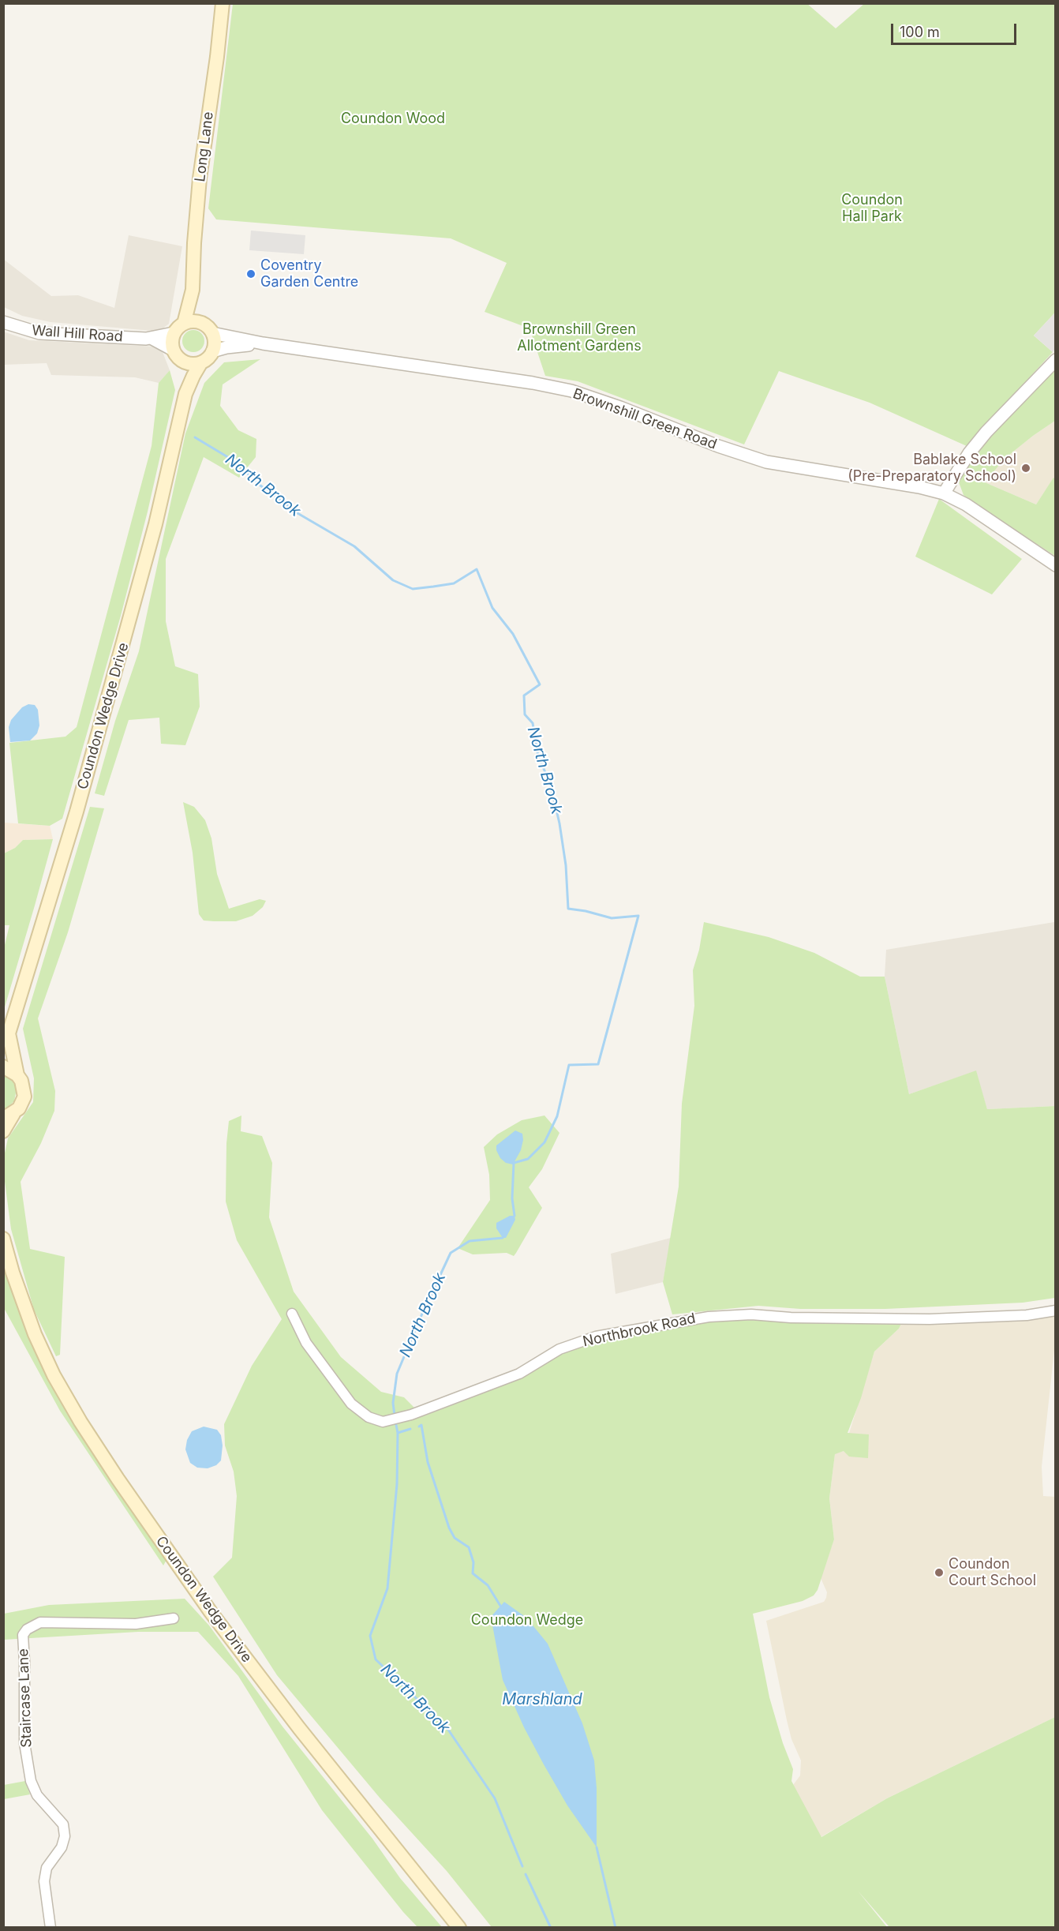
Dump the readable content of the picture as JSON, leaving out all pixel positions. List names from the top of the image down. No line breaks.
{"streets":{"main road":["Long Lane","Coundon Wedge Drive"],"street":["Wall Hill Road","Brownshill Green Road","Northbrook Road","Staircase Lane"]},"crossings":[["Long Lane","Wall Hill Road"],["Long Lane","Brownshill Green Road"],["Long Lane","Coundon Wedge Drive"],["Wall Hill Road","Brownshill Green Road"],["Wall Hill Road","Coundon Wedge Drive"],["Brownshill Green Road","Coundon Wedge Drive"]],"water":["North Brook","Marshland"],"parks":["Coundon Wood","Coundon Hall Park","Brownshill Green Allotment Gardens","Coundon Wedge"],"places":["Coventry Garden Centre","Bablake School (Pre-Preparatory School)","Coundon Court School"],"scale_bar":"100 m"}
